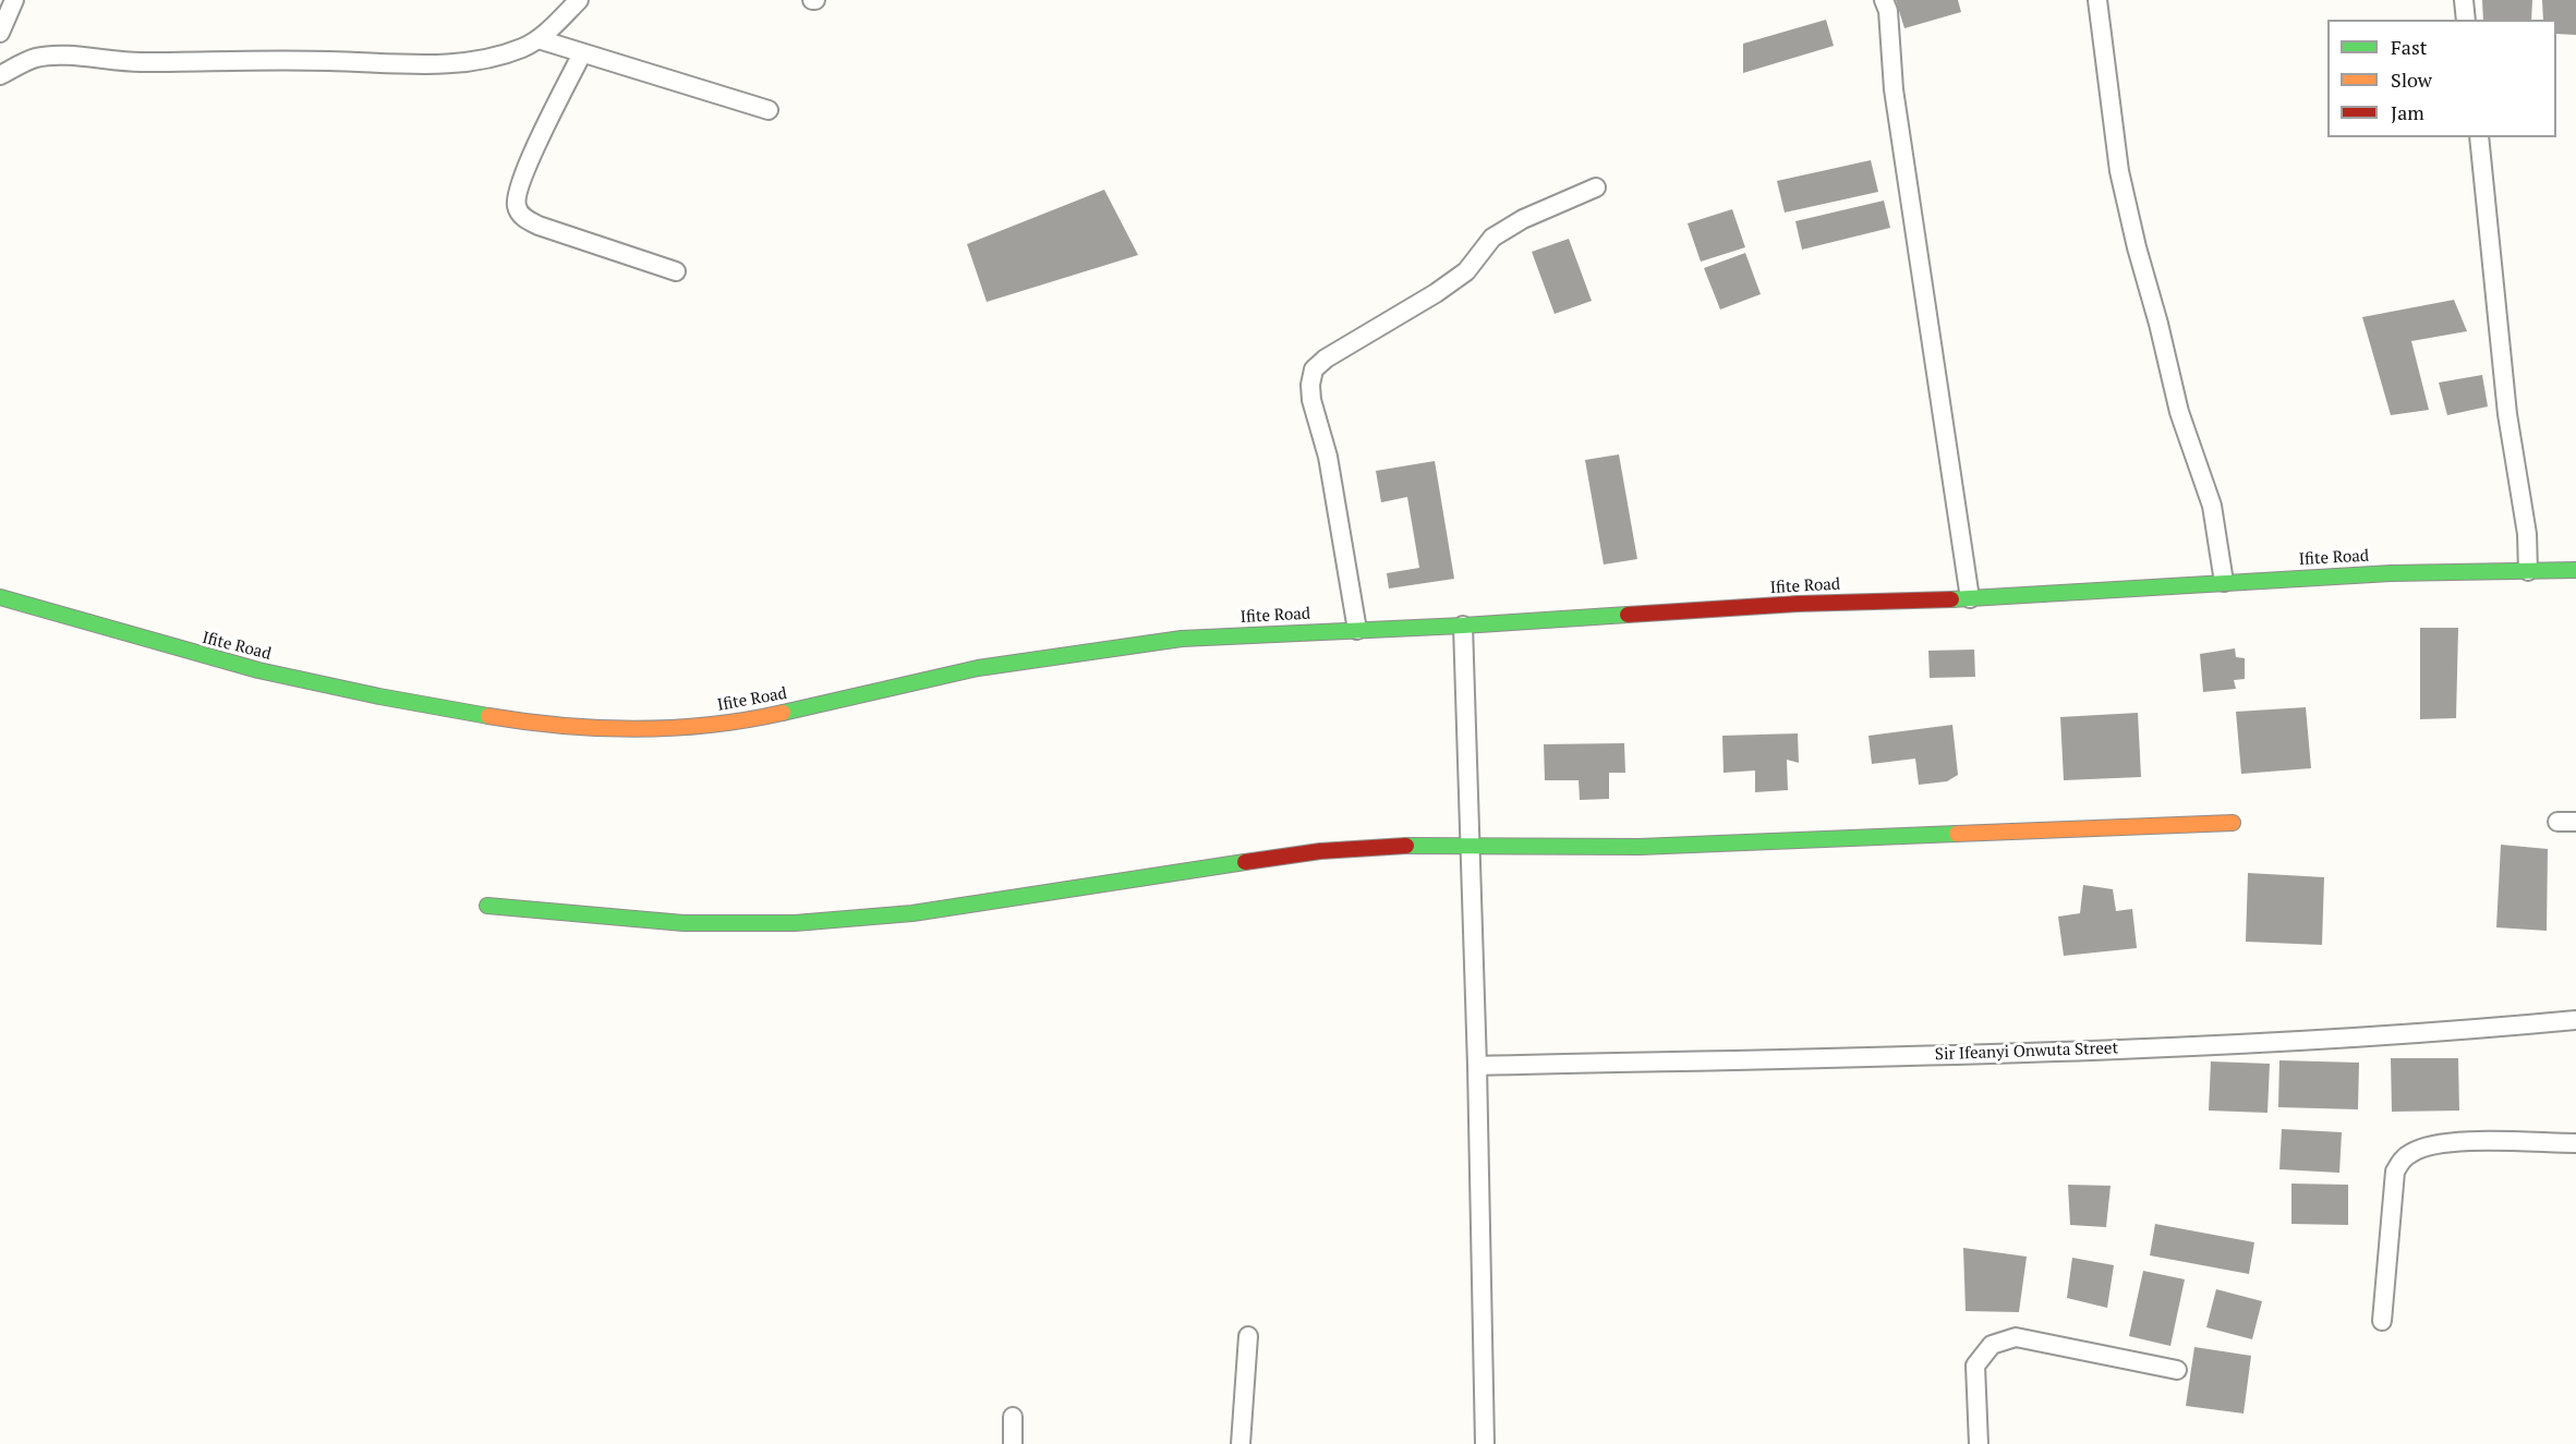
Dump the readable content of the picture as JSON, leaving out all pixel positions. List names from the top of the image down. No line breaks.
{"streets":{"street":["Ifite Road","Sir Ifeanyi Onwuta Street"]},"legend":["Fast","Slow","Jam"]}
